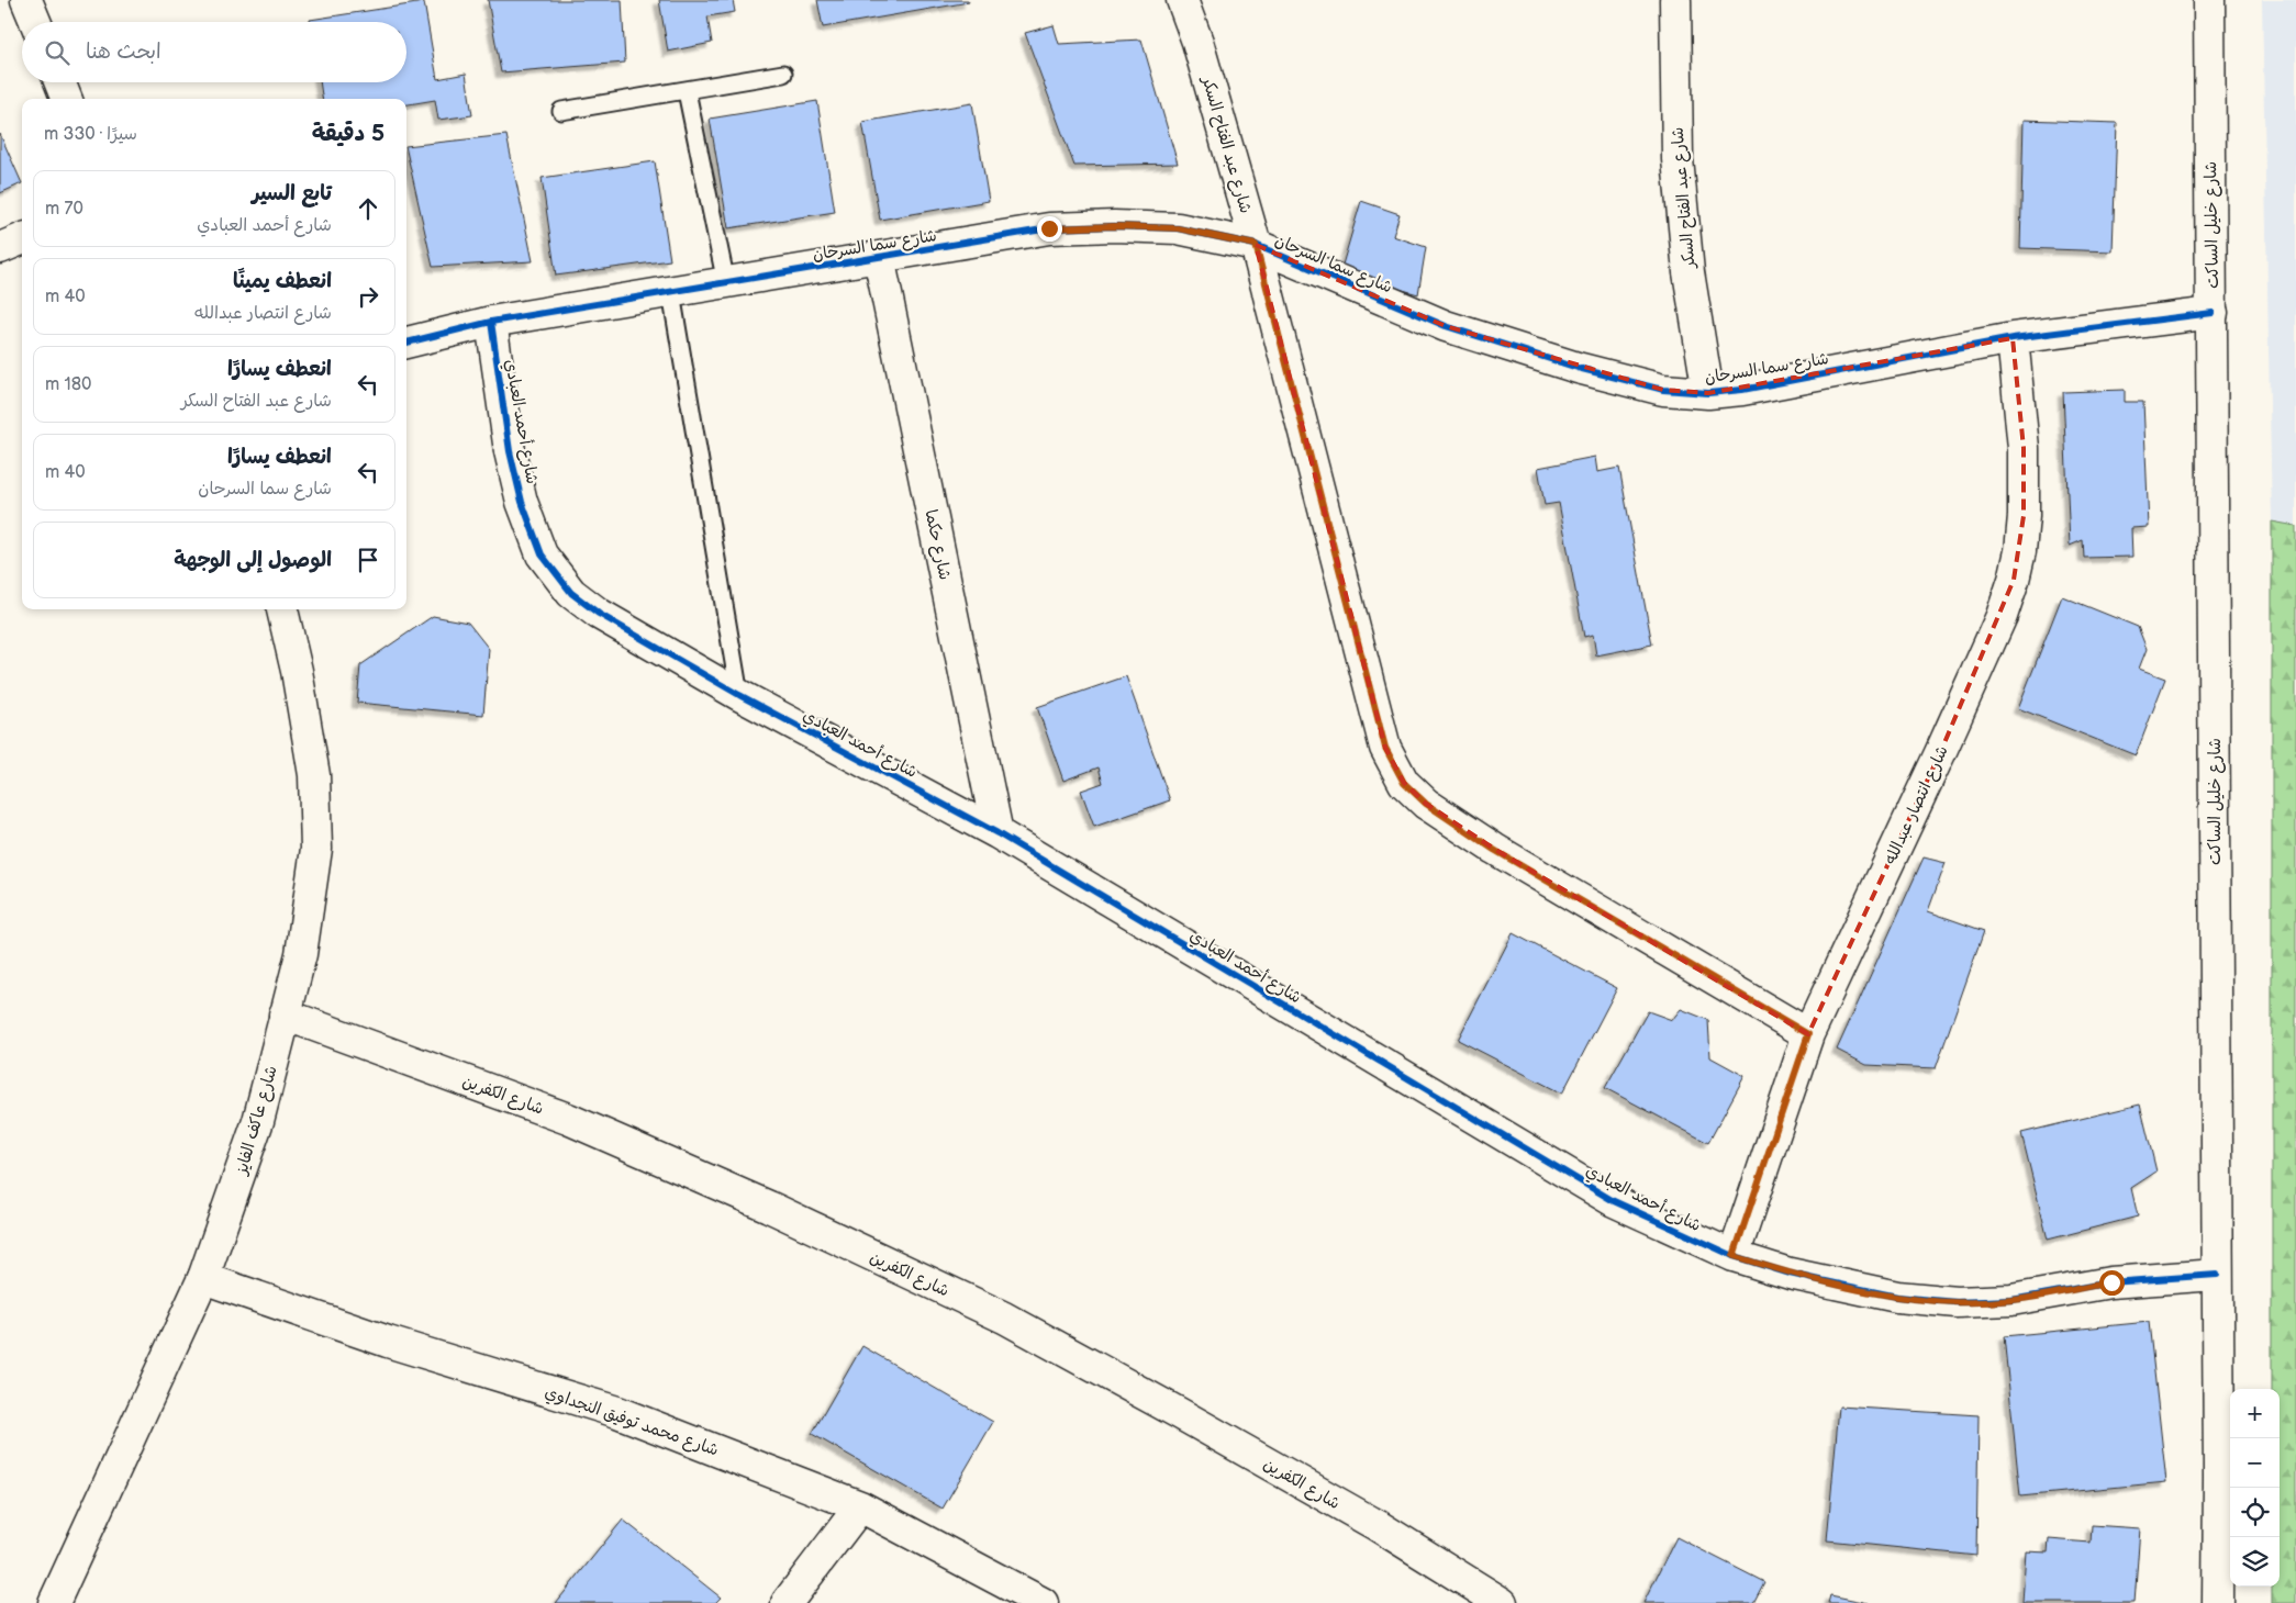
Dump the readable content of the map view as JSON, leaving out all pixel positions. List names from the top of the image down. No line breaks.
{"streets":{"street":["شارع عبد الفتاح السكر","شارع خليل الساكت","شارع سما السرحان","شارع أحمد العبادي","شارع حكما","شارع انتصار عبدالله","شارع الكفرين","شارع عاكف الفايز","شارع محمد توفيق النجداوي"]},"crossings":[["شارع عبد الفتاح السكر","شارع سما السرحان"],["شارع عبد الفتاح السكر","شارع انتصار عبدالله"],["شارع خليل الساكت","شارع سما السرحان"],["شارع خليل الساكت","شارع أحمد العبادي"],["شارع سما السرحان","شارع أحمد العبادي"],["شارع سما السرحان","شارع حكما"],["شارع سما السرحان","شارع انتصار عبدالله"],["شارع أحمد العبادي","شارع حكما"],["شارع أحمد العبادي","شارع انتصار عبدالله"],["شارع الكفرين","شارع عاكف الفايز"],["شارع عاكف الفايز","شارع محمد توفيق النجداوي"]],"page":{"search":"ابحث هنا","heading":["5 دقيقة","سيرًا · 330 m"],"list":[["تابع السير","شارع أحمد العبادي","70 m"],["انعطف يمينًا","شارع انتصار عبدالله","40 m"],["انعطف يسارًا","شارع عبد الفتاح السكر","180 m"],["انعطف يسارًا","شارع سما السرحان","40 m"],"الوصول إلى الوجهة"],"map_buttons":["+","−"]}}
